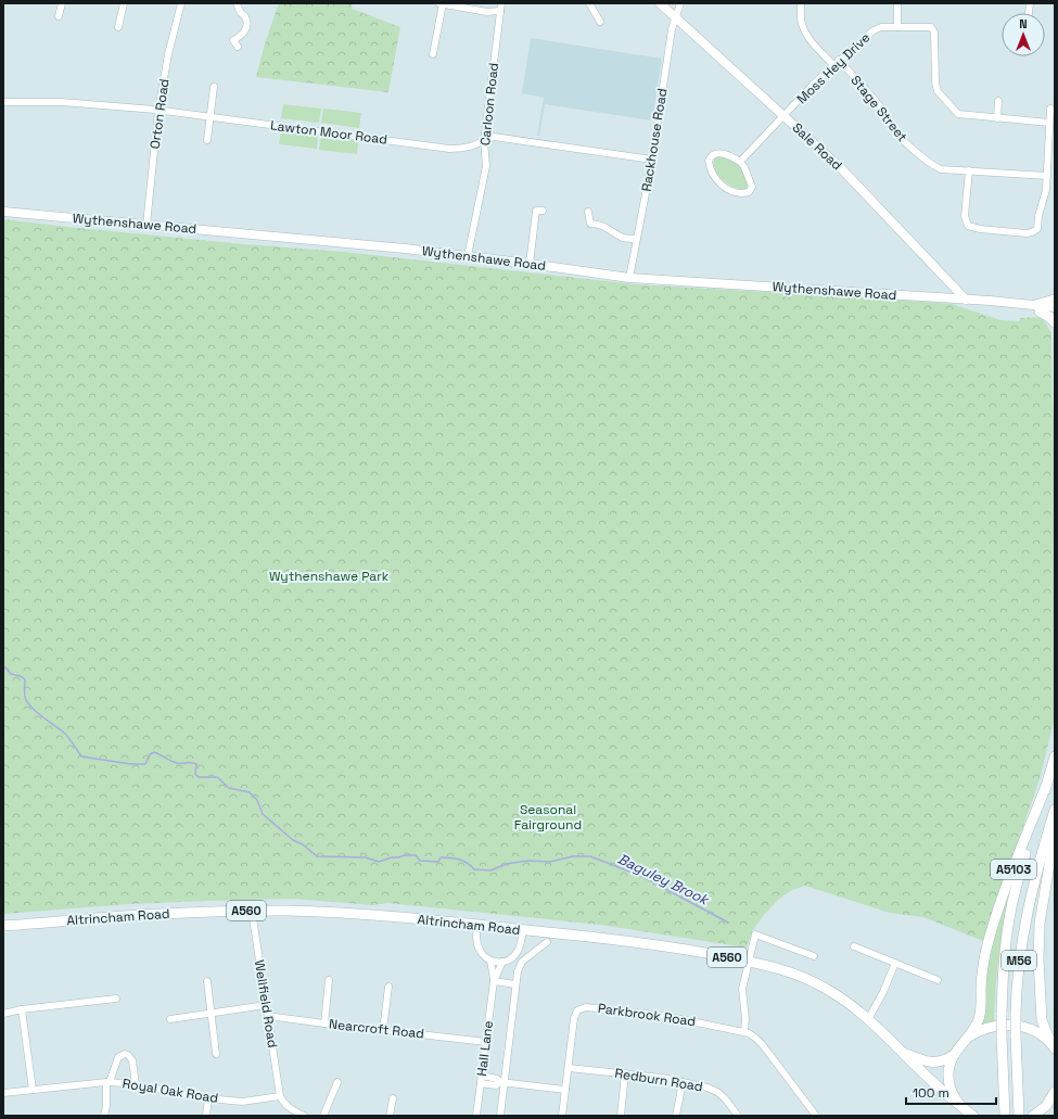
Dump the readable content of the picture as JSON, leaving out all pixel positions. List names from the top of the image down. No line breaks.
{"streets":{"highway":["A5103","A560","Altrincham Road","M56"],"main road":["Sale Road","Wythenshawe Road"],"street":["Moss Hey Drive","Carloon Road","Stage Street","Orton Road","Lawton Moor Road","Rackhouse Road","Wellfield Road","Parkbrook Road","Nearcroft Road","Hall Lane","Redburn Road","Royal Oak Road"]},"crossings":[["Moss Hey Drive","Stage Street"],["Moss Hey Drive","Sale Road"],["Carloon Road","Lawton Moor Road"],["Carloon Road","Wythenshawe Road"],["Orton Road","Lawton Moor Road"],["Orton Road","Wythenshawe Road"],["Lawton Moor Road","Rackhouse Road"],["Rackhouse Road","Sale Road"],["Rackhouse Road","Wythenshawe Road"],["Sale Road","Wythenshawe Road"],["A5103","A560"],["A5103","M56"],["A560","Altrincham Road"],["Altrincham Road","Wellfield Road"],["Altrincham Road","Hall Lane"],["Wellfield Road","Nearcroft Road"],["Wellfield Road","Royal Oak Road"],["Parkbrook Road","Redburn Road"],["Nearcroft Road","Hall Lane"]],"water":["Baguley Brook"],"parks":["Wythenshawe Park","Seasonal Fairground"],"scale_bar":"100 m","north":"top"}
